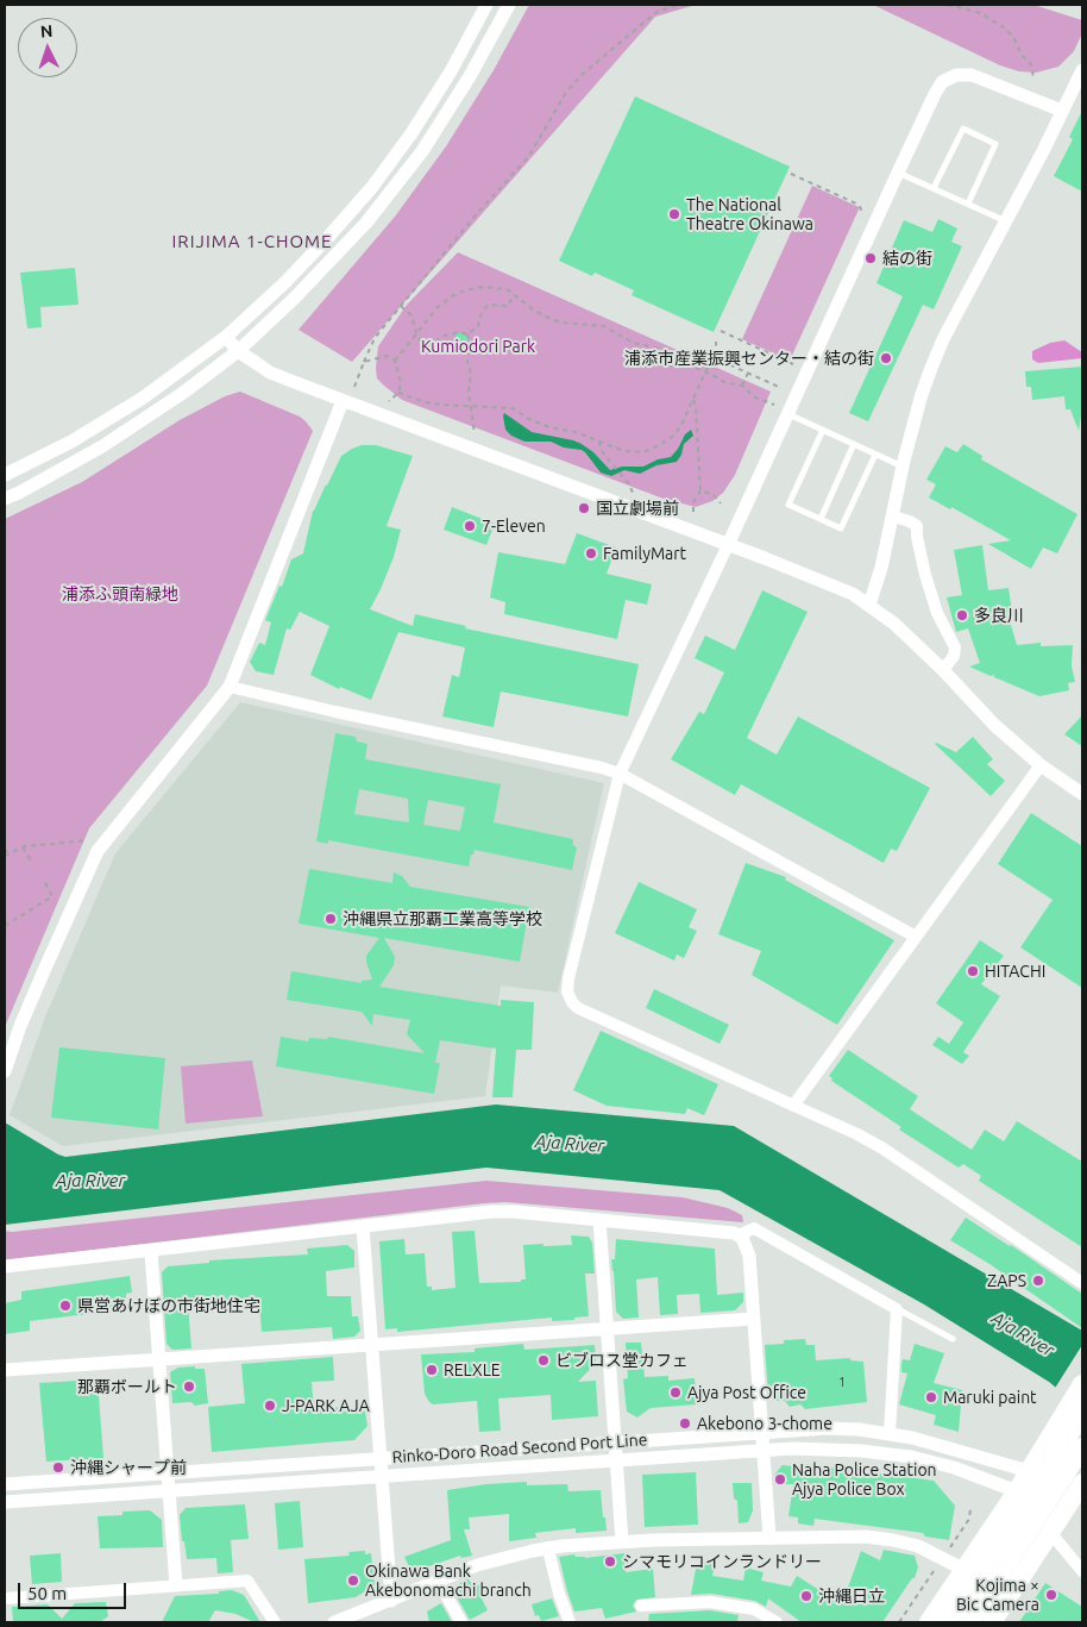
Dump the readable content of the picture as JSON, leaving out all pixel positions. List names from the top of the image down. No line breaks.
{"streets":{"street":["Rinko-Doro Road Second Port Line"]},"districts":["IRIJIMA 1-CHOME"],"water":["Aja River"],"parks":["Kumiodori Park","浦添ふ頭南緑地"],"places":["The National Theatre Okinawa","結の街","浦添市産業振興センター・結の街","国立劇場前","7-Eleven","FamilyMart","多良川","沖縄県立那覇工業高等学校","HITACHI","ZAPS","県営あけぼの市街地住宅","ビブロス堂カフェ","RELXLE","那覇ボールト","Ajya Post Office","Maruki paint","J-PARK AJA","Akebono 3-chome","沖縄シャープ前","Naha Police Station Ajya Police Box","シマモリコインランドリー","Okinawa Bank Akebonomachi branch","Kojima × Bic Camera","沖縄日立"],"house_numbers":["1"],"scale_bar":"50 m","north":"top"}
